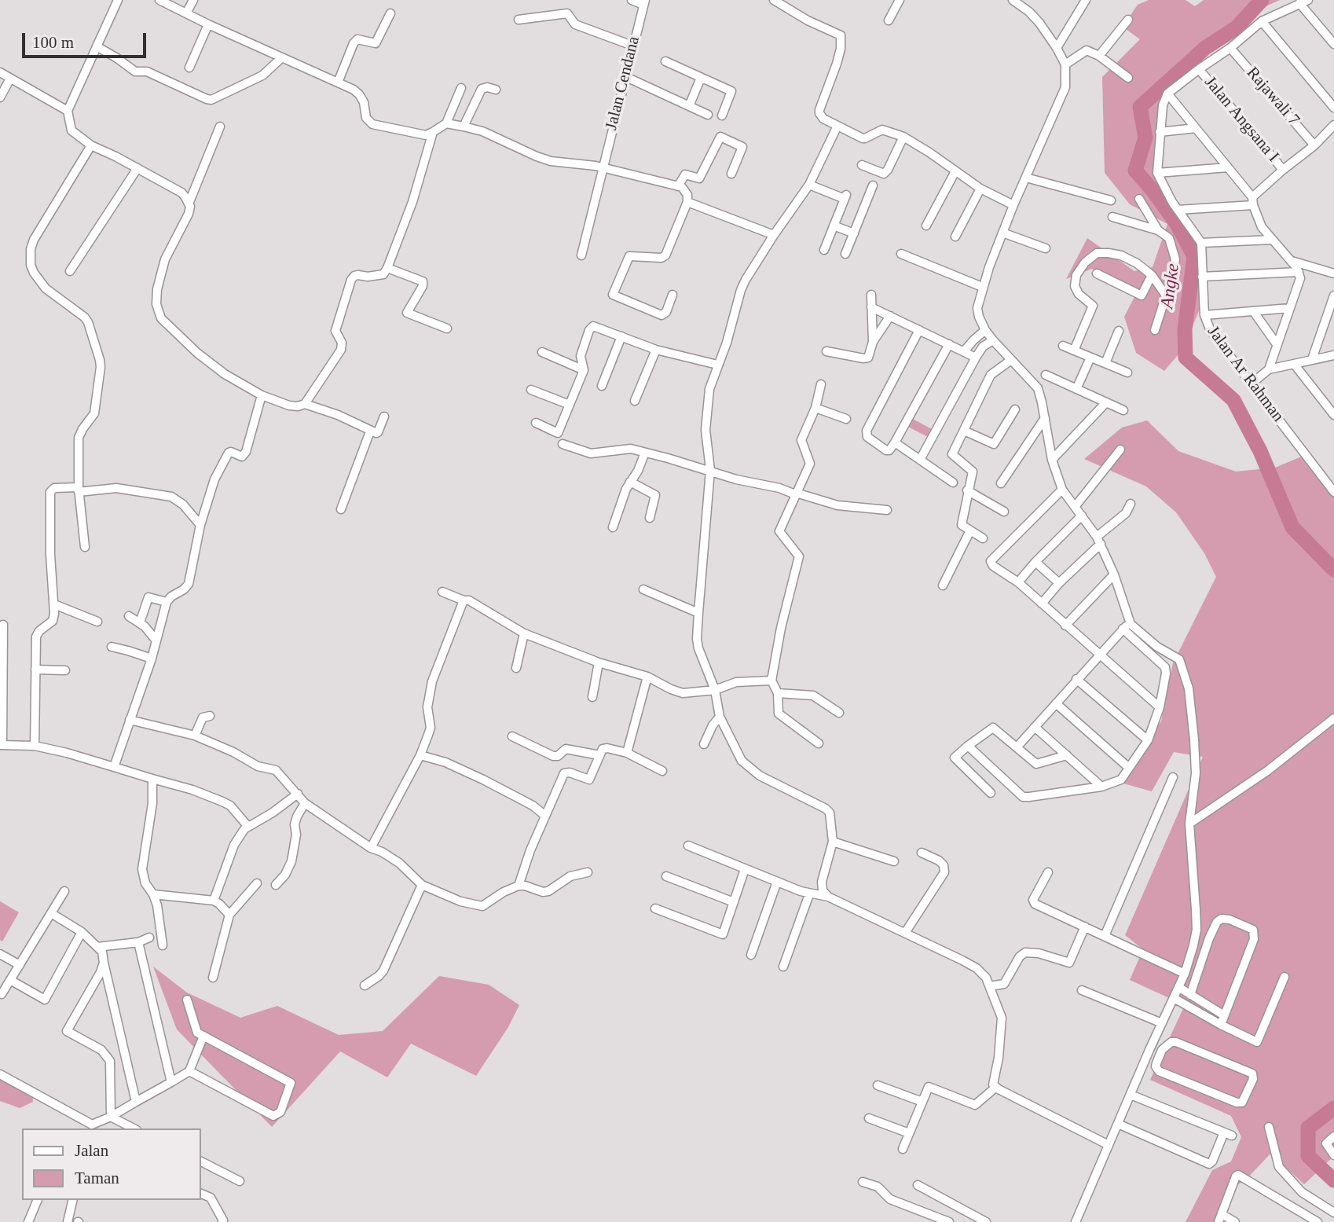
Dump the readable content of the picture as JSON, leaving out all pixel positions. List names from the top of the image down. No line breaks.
{"streets":{"street":["Jalan Cendana","Rajawali 7","Jalan Angsana I","Jalan Ar Rahman"]},"water":["Angke"],"legend":["Jalan","Taman"],"scale_bar":"100 m"}
